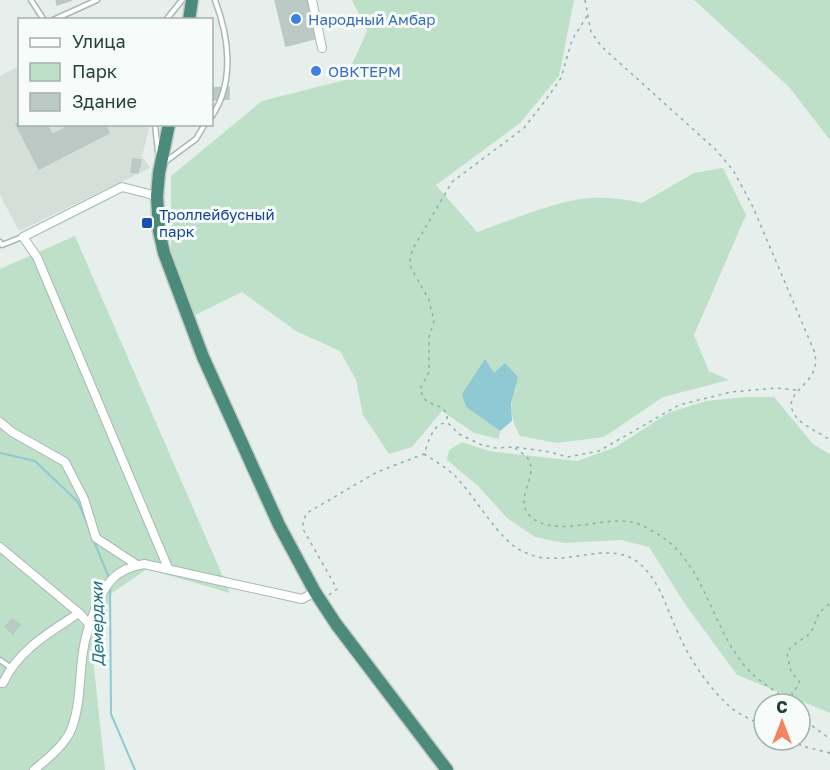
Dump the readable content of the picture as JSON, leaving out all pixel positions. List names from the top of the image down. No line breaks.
{"water":["Демерджи"],"places":{"other":["Народный Амбар","ОВКТЕРМ"],"transit":["Троллейбусный парк"]},"legend":["Улица","Парк","Здание"],"north":"top"}
